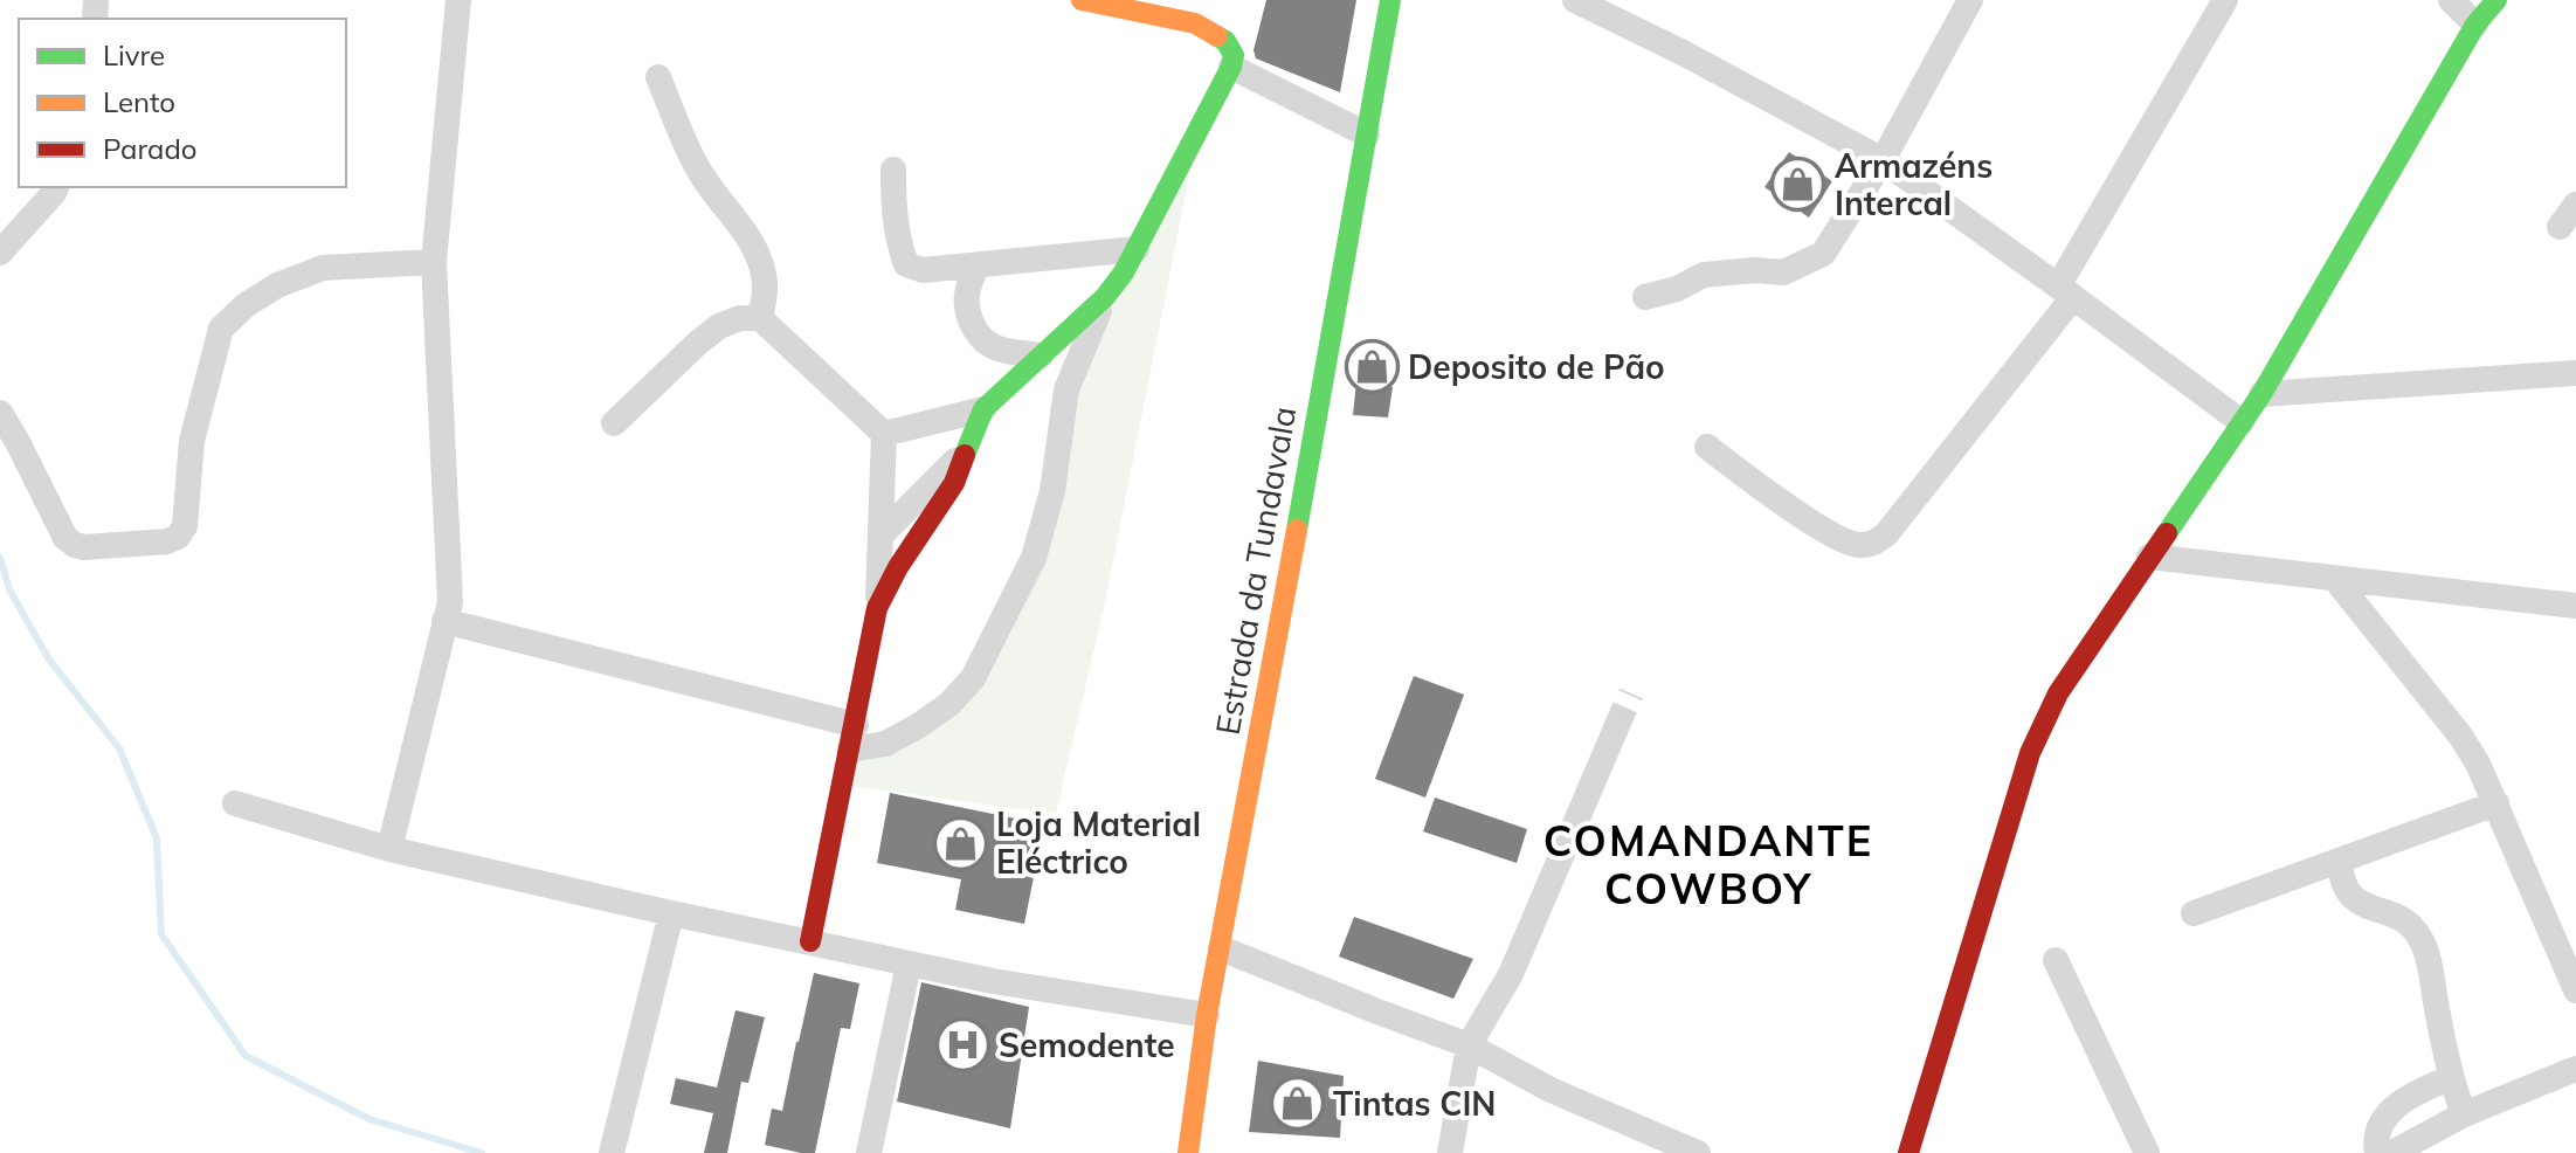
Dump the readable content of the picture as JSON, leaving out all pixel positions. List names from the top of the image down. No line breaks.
{"streets":{"street":["Estrada da Tundavala"]},"districts":["COMANDANTE COWBOY"],"places":{"shop":["Armazéns Intercal","Deposito de Pão","Loja Material Eléctrico","Tintas CIN"],"hospital":["Semodente"]},"legend":["Livre","Lento","Parado"]}
